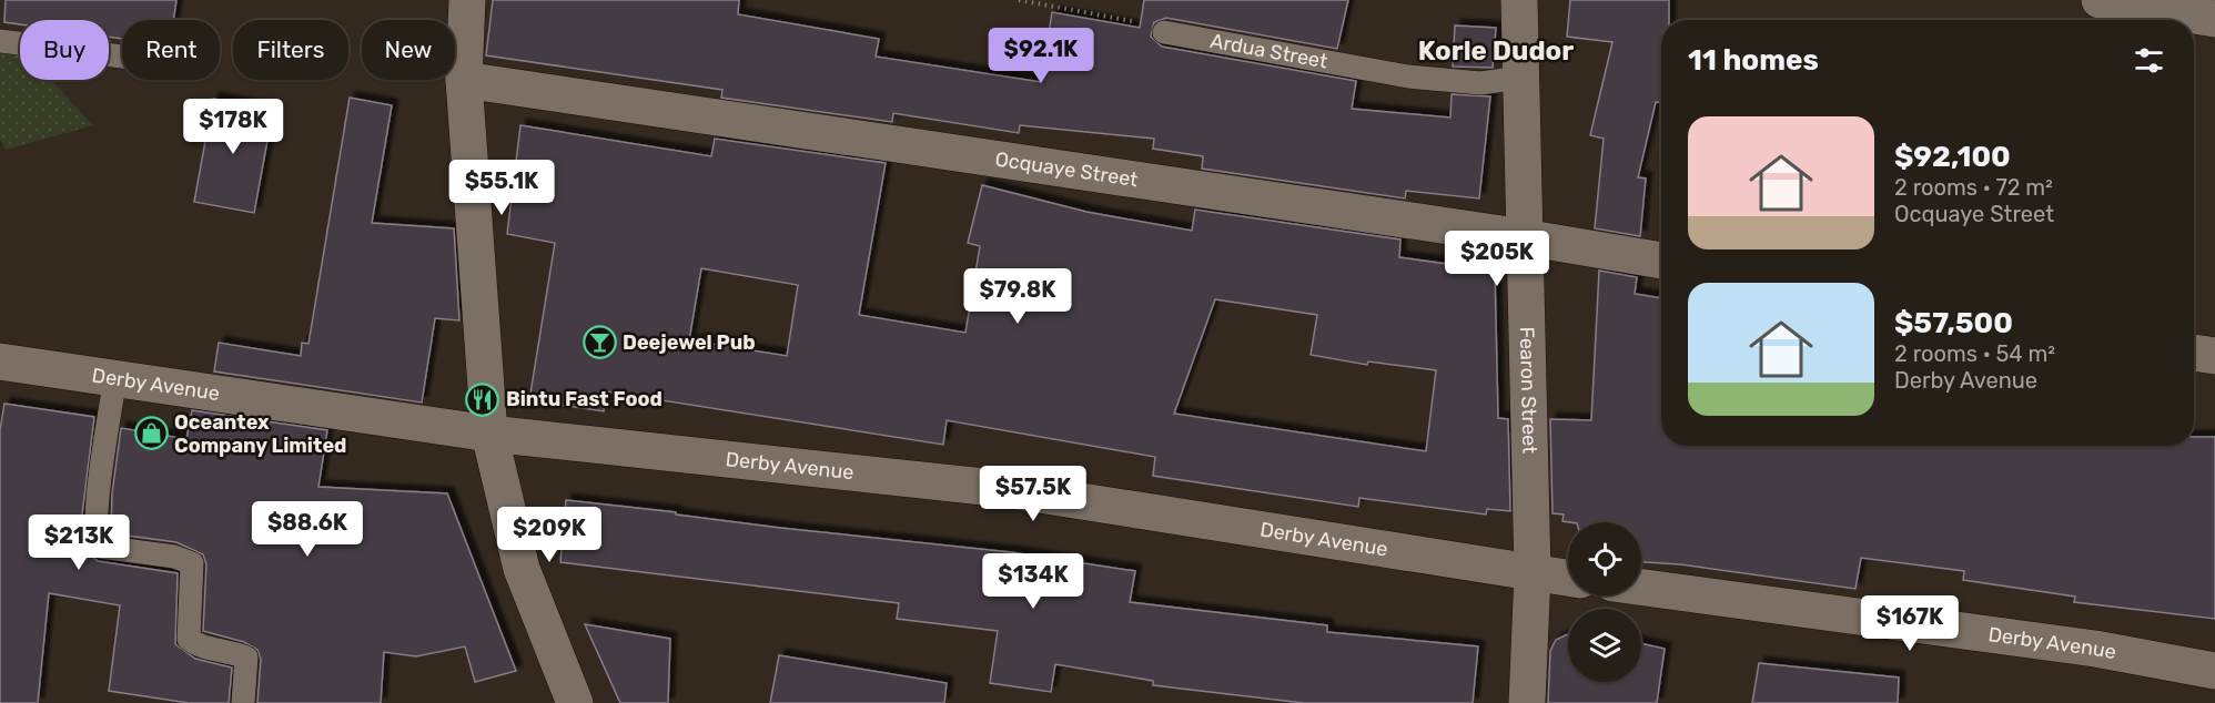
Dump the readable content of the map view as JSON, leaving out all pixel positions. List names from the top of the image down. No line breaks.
{"streets":{"street":["Ocquaye Street","Derby Avenue","Fearon Street"],"lane":["Ardua Street"]},"crossings":[["Ardua Street","Fearon Street"],["Ocquaye Street","Fearon Street"],["Derby Avenue","Fearon Street"]],"districts":["Korle Dudor"],"places":{"bar":["Deejewel Pub"],"restaurant":["Bintu Fast Food"],"shop":["Oceantex Company Limited"]},"page":{"chip":["Buy","Rent","Filters","New"],"heading":"11 homes","price":["$92.1K","$178K","$55.1K","$205K","$79.8K","$57.5K","$88.6K","$209K","$213K","$134K","$167K"],"list":[{"name":"$92,100","note":"2 rooms · 72 m² · Ocquaye Street"},{"name":"$57,500","note":"2 rooms · 54 m² · Derby Avenue"}]}}
